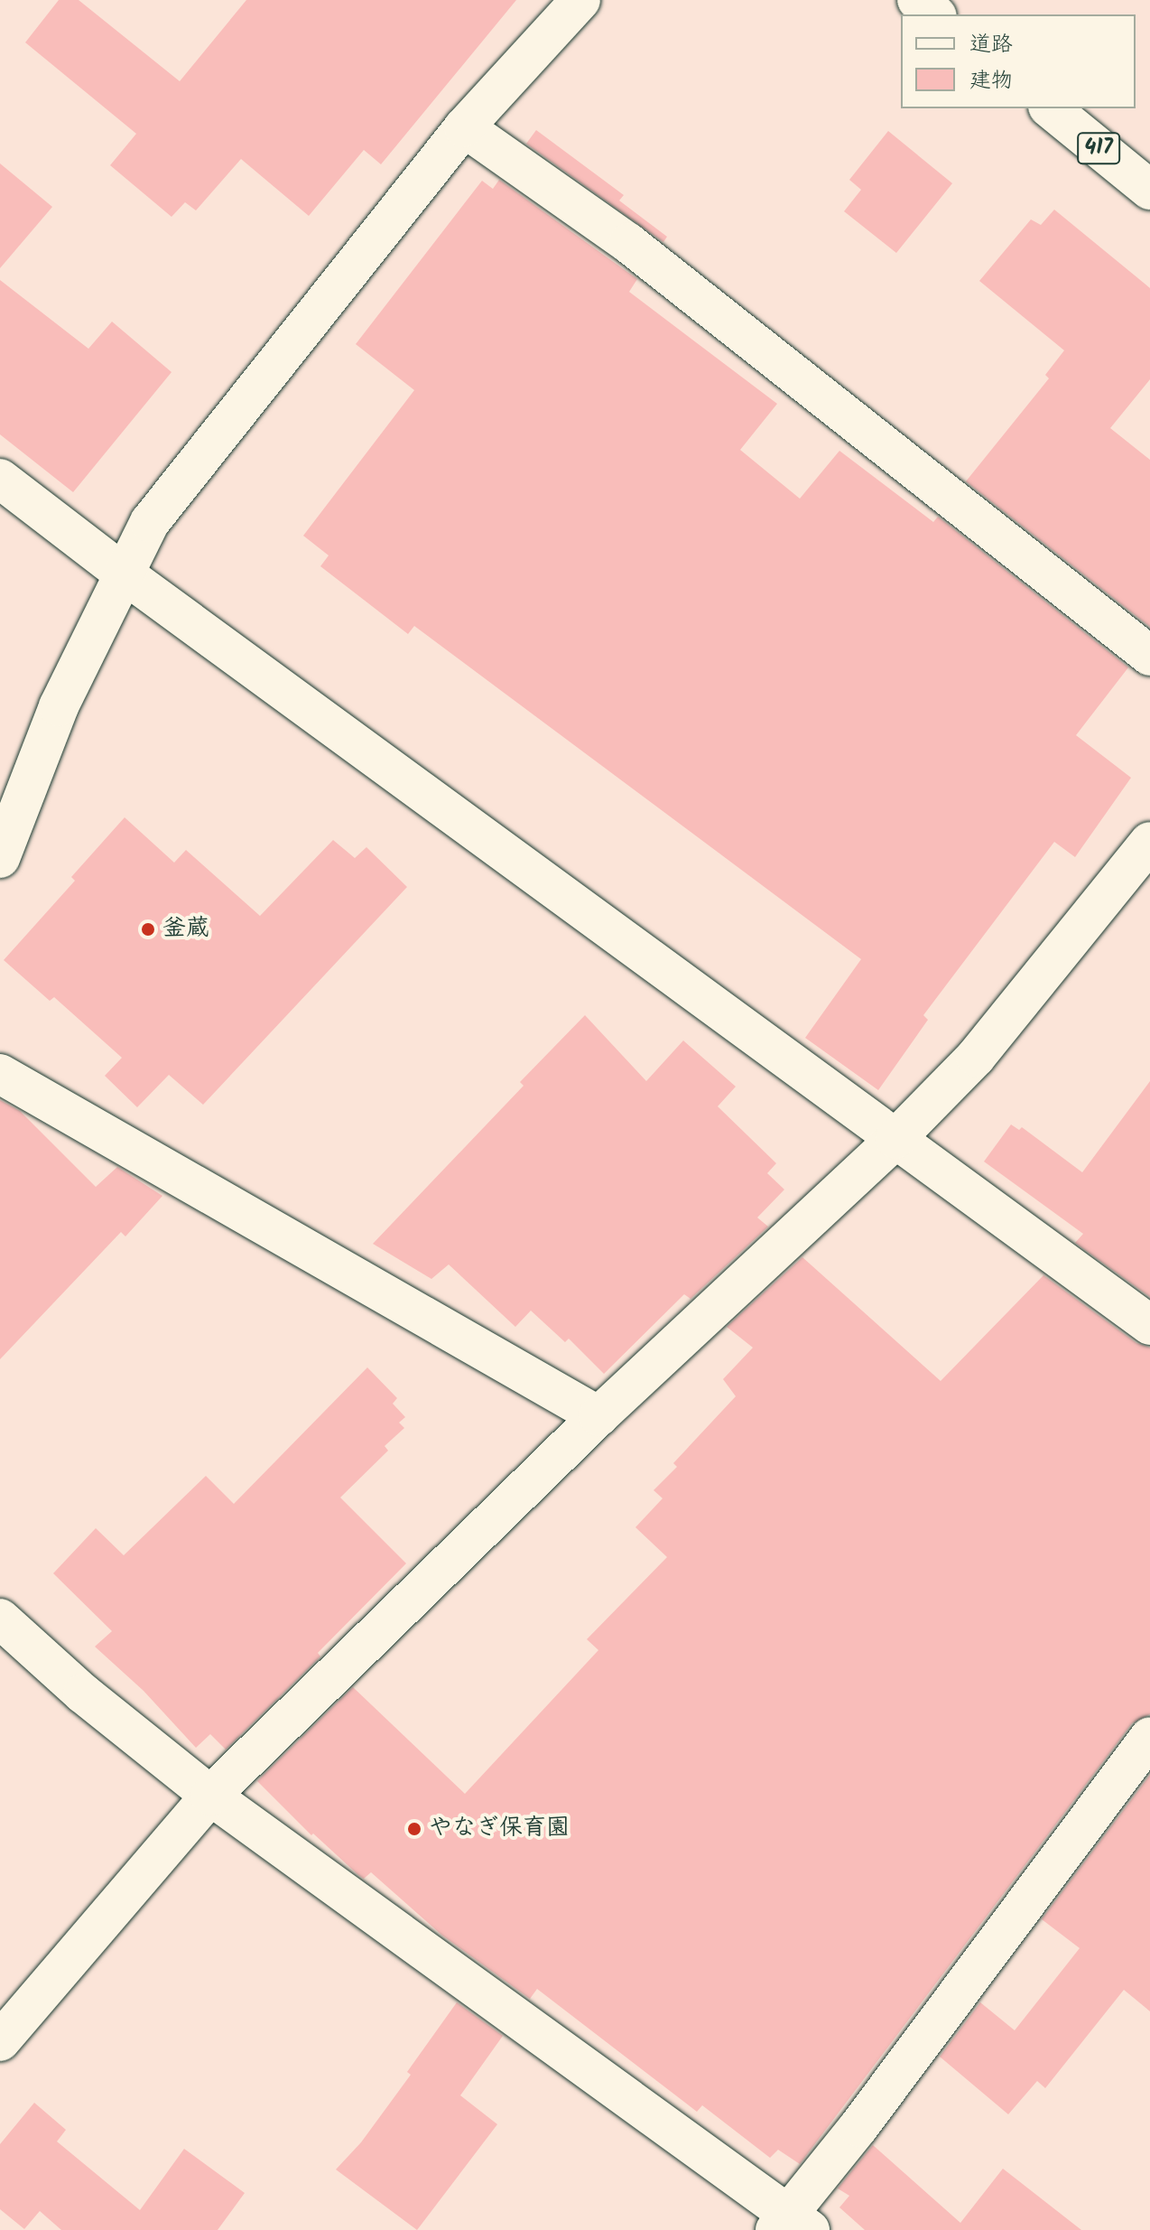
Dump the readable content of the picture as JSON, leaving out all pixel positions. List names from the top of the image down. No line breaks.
{"streets":{"main road":["417"]},"places":["釜蔵","やなぎ保育園"],"legend":["道路","建物"]}
